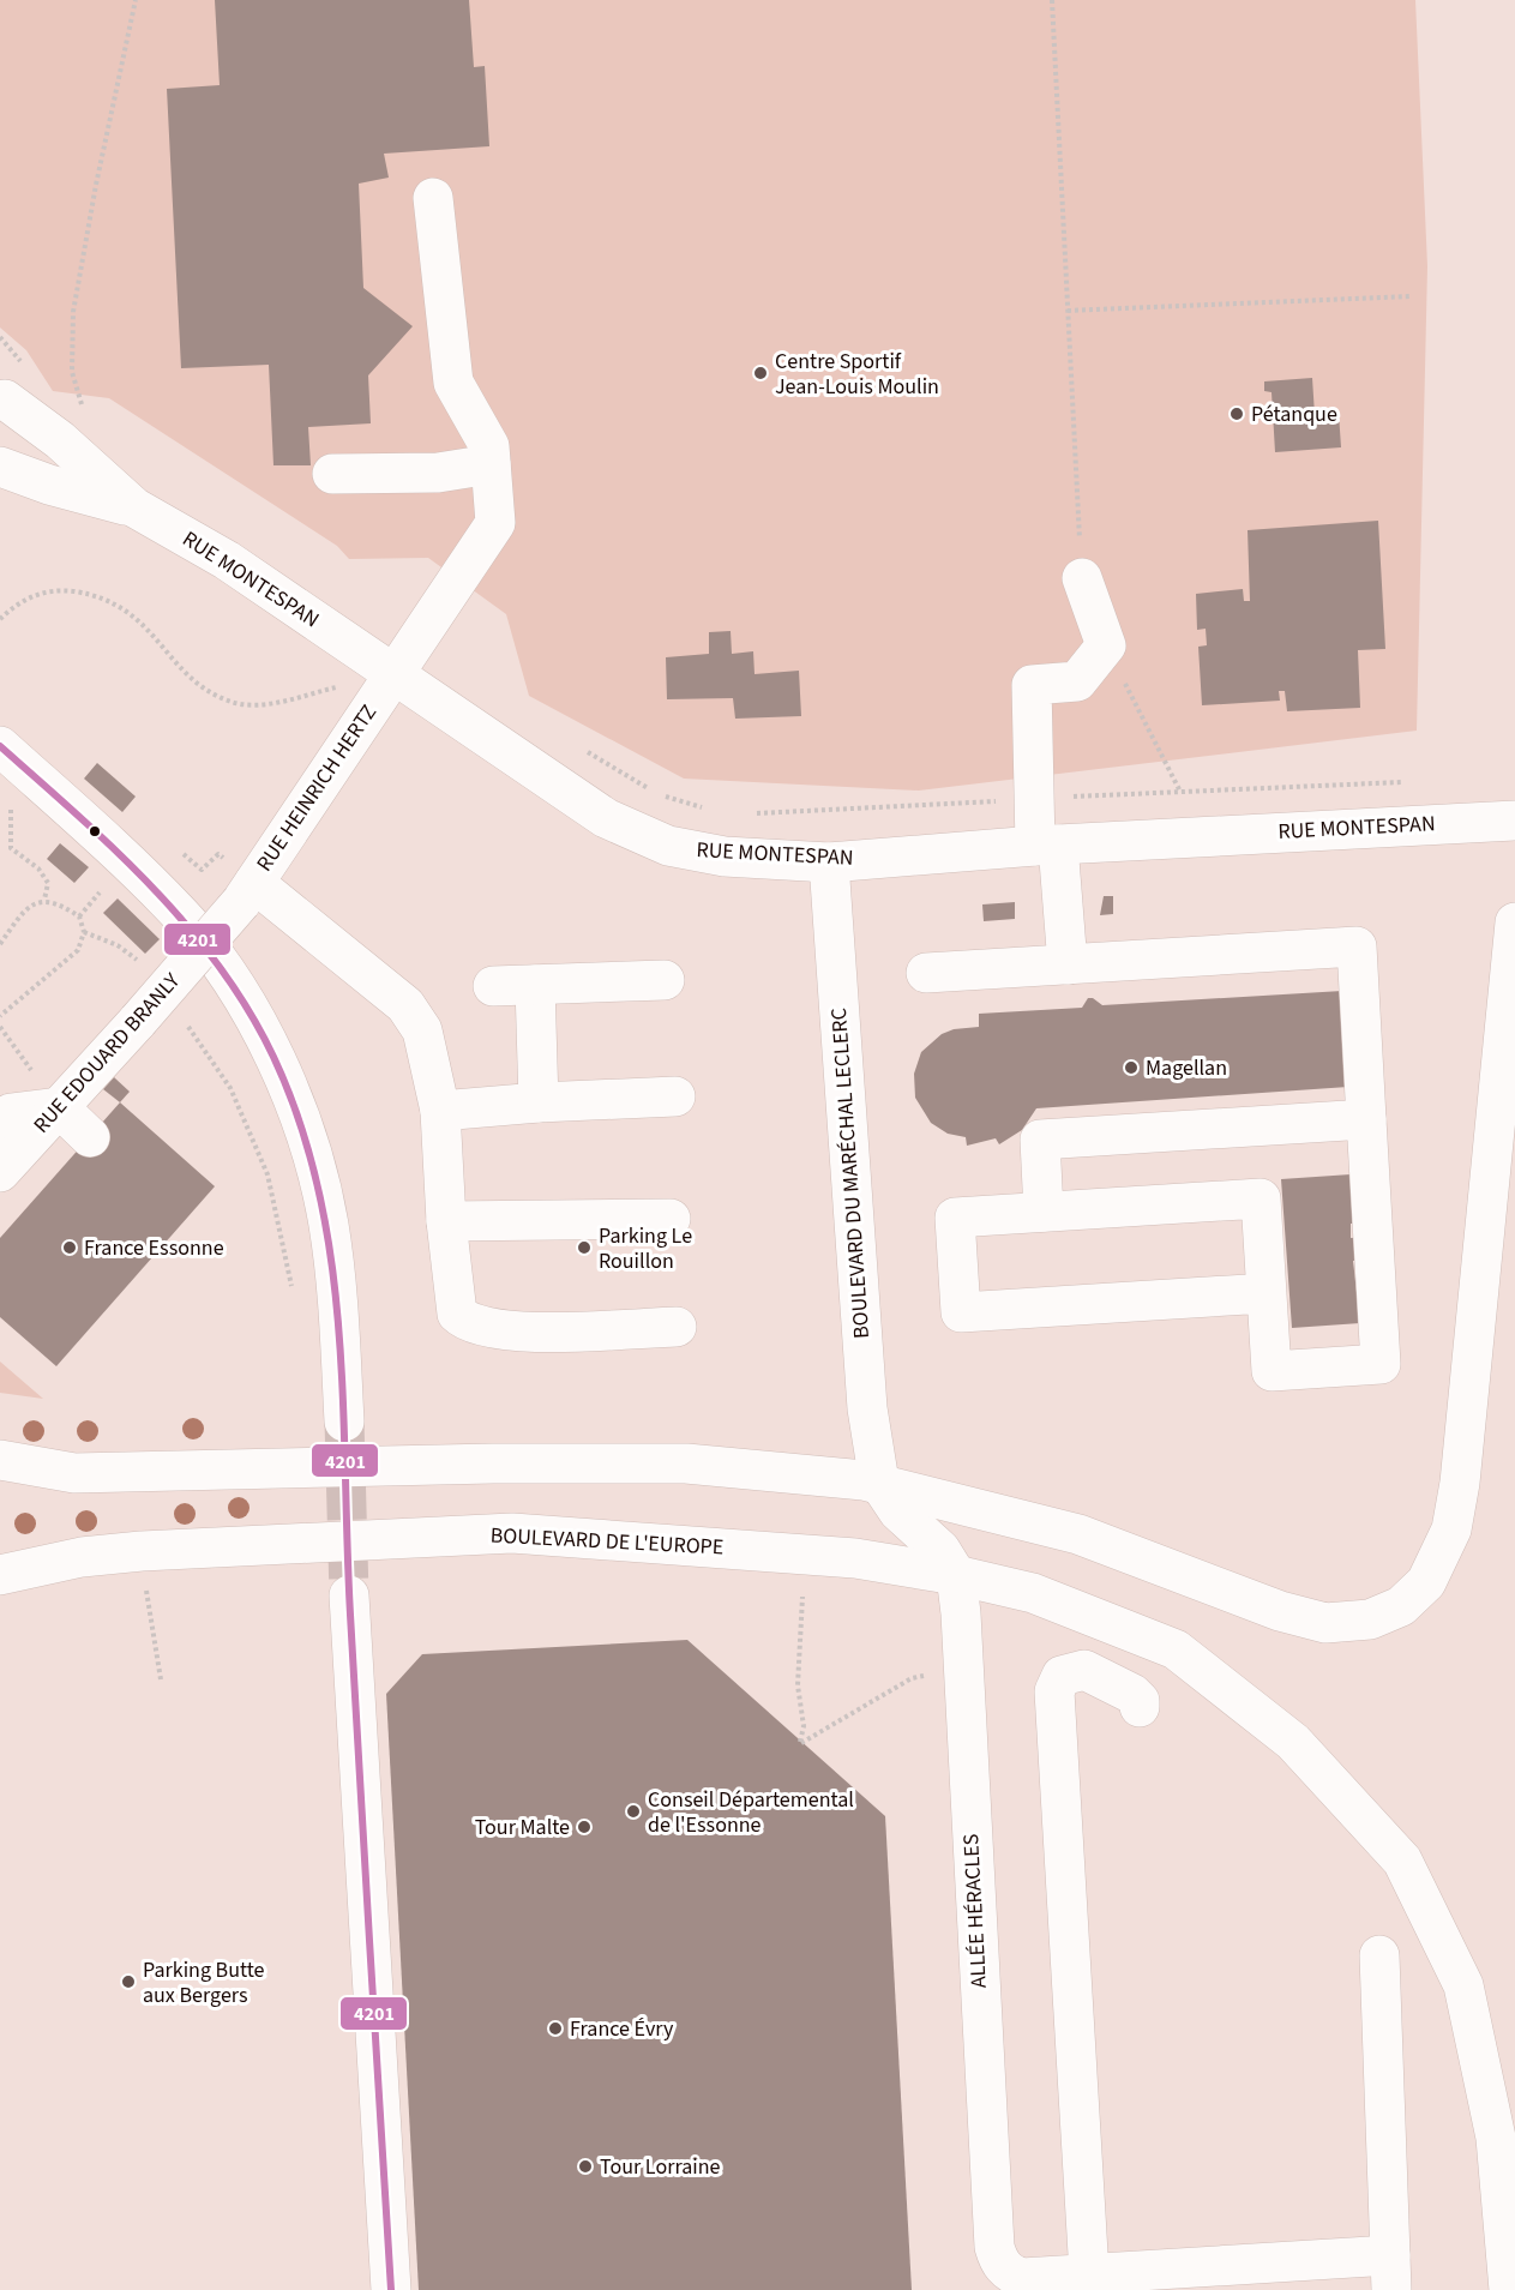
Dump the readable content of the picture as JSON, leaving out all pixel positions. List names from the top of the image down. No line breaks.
{"streets":{"main road":["RUE MONTESPAN","RUE HEINRICH HERTZ","RUE EDOUARD BRANLY","BOULEVARD DU MARÉCHAL LECLERC","BOULEVARD DE L'EUROPE","ALLÉE HÉRACLES"]},"crossings":[["RUE MONTESPAN","RUE HEINRICH HERTZ"],["RUE MONTESPAN","BOULEVARD DU MARÉCHAL LECLERC"],["RUE HEINRICH HERTZ","RUE EDOUARD BRANLY"],["BOULEVARD DE L'EUROPE","ALLÉE HÉRACLES"]],"places":["Centre Sportif Jean-Louis Moulin","Pétanque","Magellan","France Essonne","Parking Le Rouillon","Conseil Départemental de l'Essonne","Tour Malte","Parking Butte aux Bergers","France Évry","Tour Lorraine"],"lines":["transit line 4201"]}
